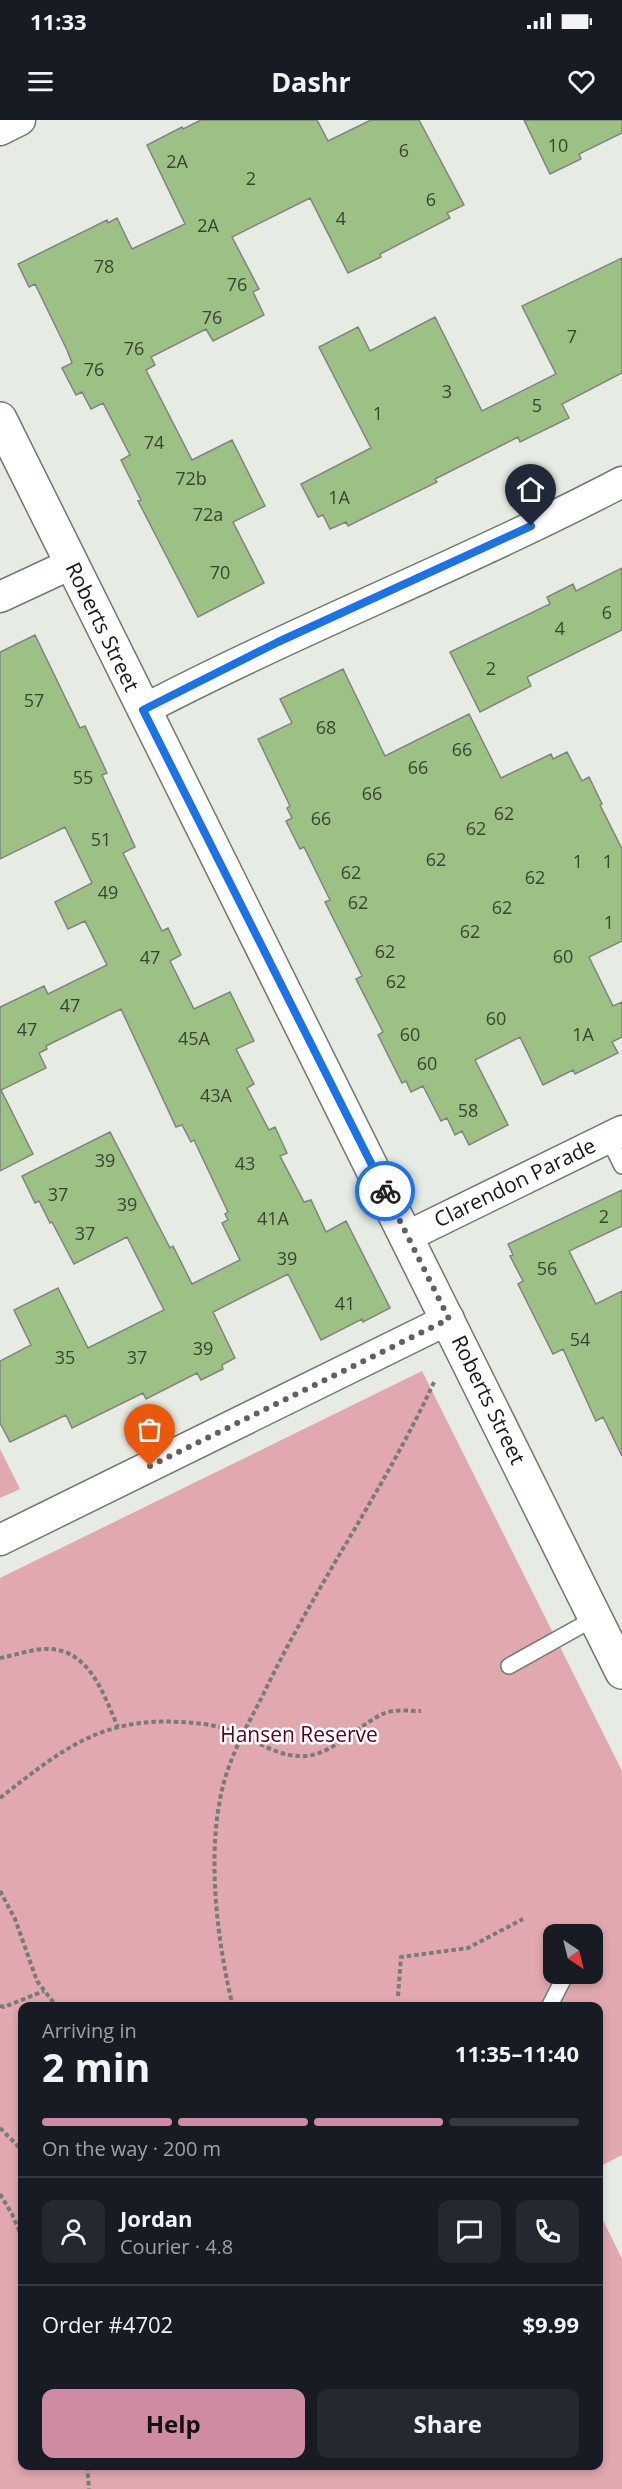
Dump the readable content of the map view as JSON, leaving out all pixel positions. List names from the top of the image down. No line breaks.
{"streets":{"street":["Roberts Street","Clarendon Parade"]},"crossings":[["Roberts Street","Clarendon Parade"]],"parks":["Hansen Reserve"],"house_numbers":["10","6","2A","2","6","4","2A","78","76","76","7","76","76","3","5","1","74","72b","1A","72a","70","6","4","2","57","68","66","66","55","66","62","66","62","51","62","1","1","62","62","49","62","62","1","62","62","60","47","62","47","60","47","60","1A","45A","60","43A","58","39","43","37","39","2","41A","37","39","56","41","54","39","35","37"],"north":"bottom right","page":{"status":"11:33","header":"Dashr","heading":["2 min","Arriving in","11:35–11:40"],"panel":["Jordan","Courier · 4.8","Order #4702","$9.99"],"bar":"On the way · 200 m","buttons":["Help","Share"]}}
